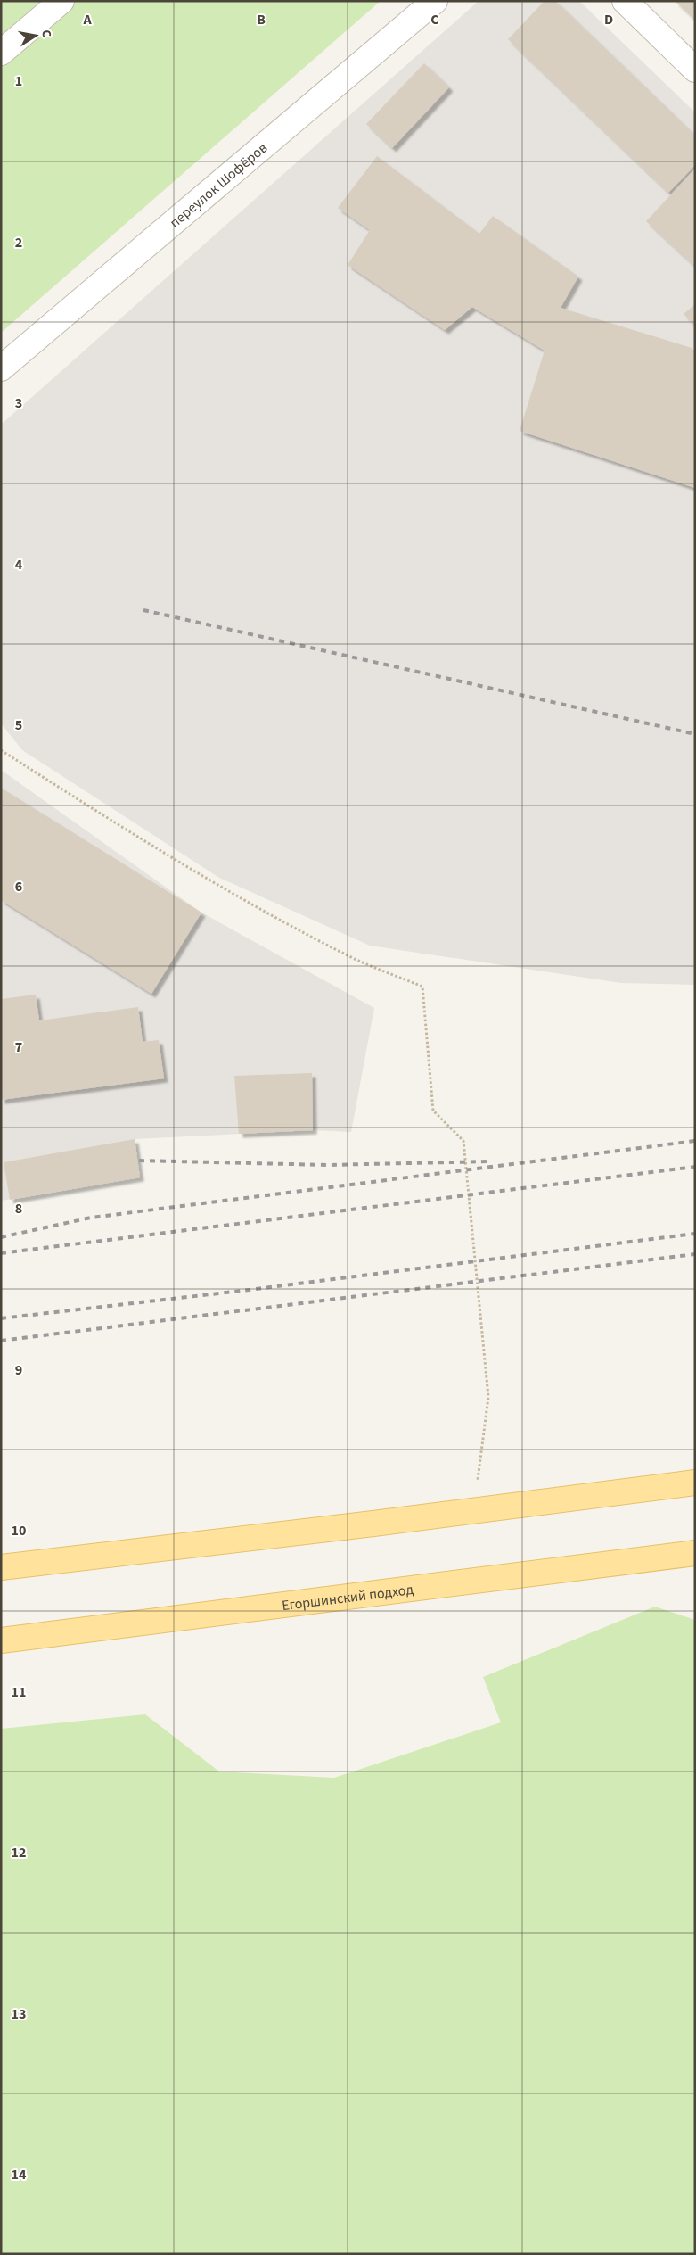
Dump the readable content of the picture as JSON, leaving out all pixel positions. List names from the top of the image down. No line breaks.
{"streets":{"main road":["Егоршинский подход"],"street":["переулок Шофёров"]},"north":"right","grid":{"columns":["A","B","C","D"],"rows":["1","2","3","4","5","6","7","8","9","10","11","12","13","14"]}}
